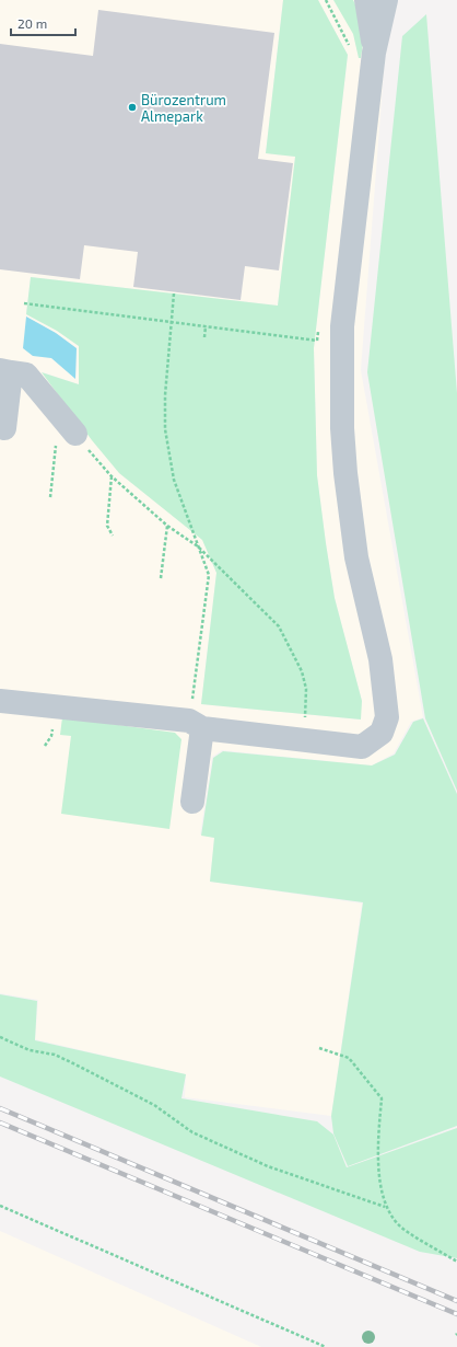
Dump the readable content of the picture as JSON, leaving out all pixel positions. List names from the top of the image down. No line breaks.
{"places":["Bürozentrum Almepark"],"scale_bar":"20 m"}
